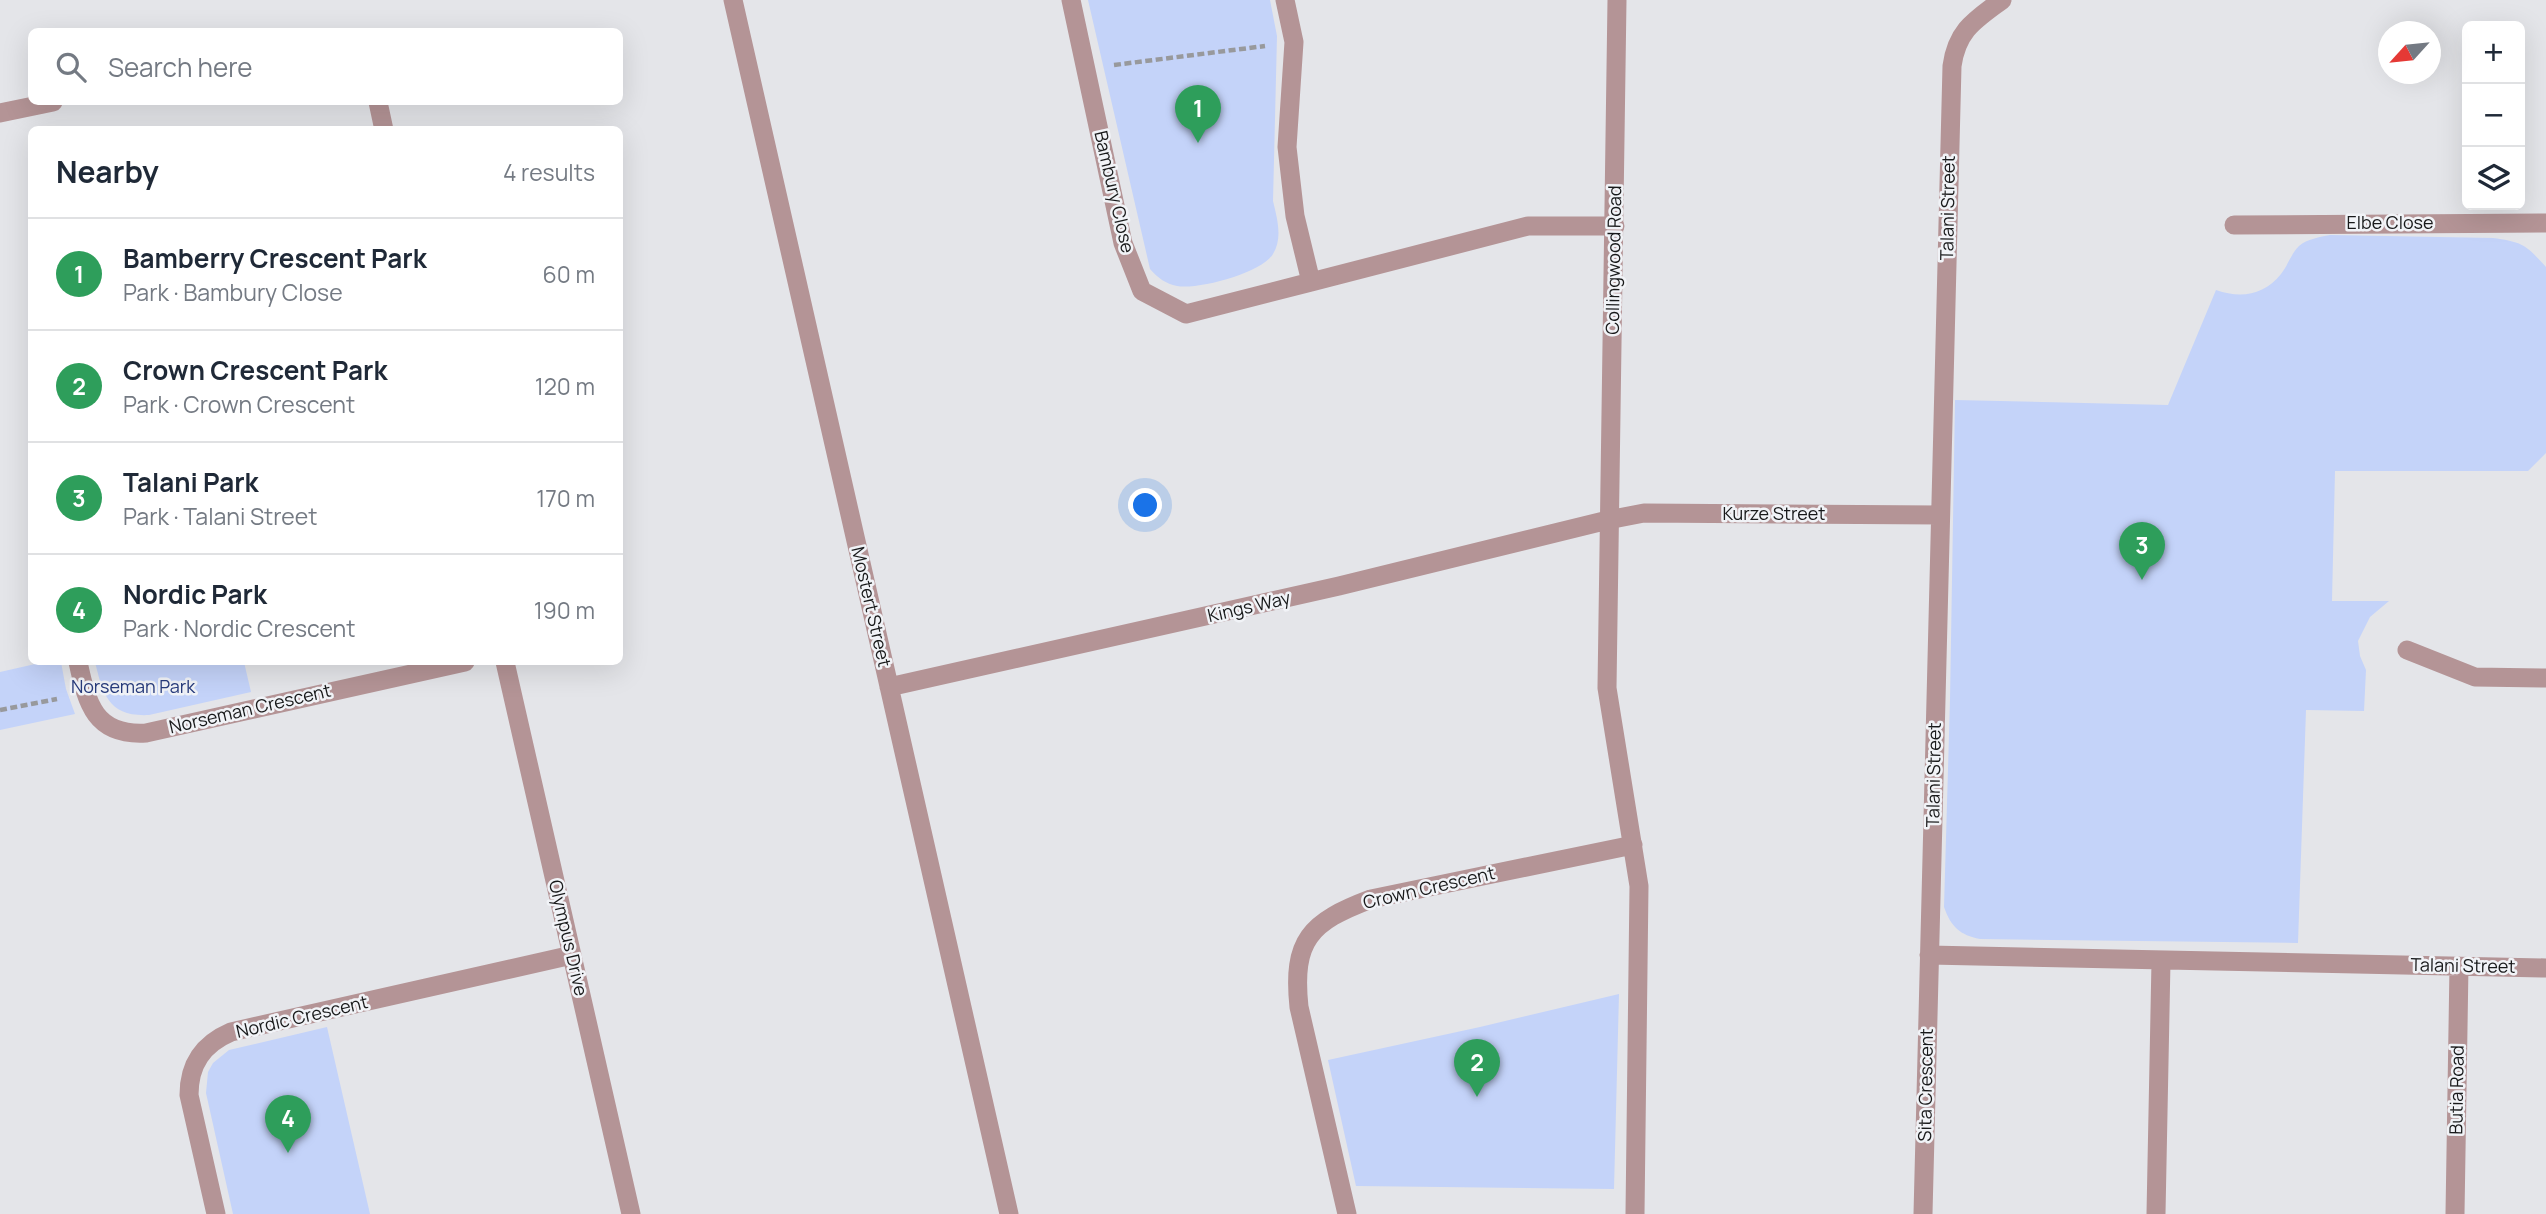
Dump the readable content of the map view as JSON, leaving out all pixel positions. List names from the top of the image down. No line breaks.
{"streets":{"street":["Bambury Close","Talani Street","Elbe Close","Collingwood Road","Kurze Street","Mostert Street","Kings Way","Norseman Crescent","Crown Crescent","Olympus Drive","Nordic Crescent","Sita Crescent","Butia Road"]},"crossings":[["Bambury Close","Collingwood Road"],["Talani Street","Kurze Street"],["Talani Street","Sita Crescent"],["Talani Street","Butia Road"],["Collingwood Road","Kurze Street"],["Collingwood Road","Kings Way"],["Kurze Street","Kings Way"],["Mostert Street","Kings Way"],["Olympus Drive","Nordic Crescent"]],"parks":["Norseman Park"],"north":"bottom left","page":{"map_buttons":["+","−"],"search":"Search here","pins":["1","3","2","4"],"heading":["Nearby","4 results"],"list":[{"mark":"1","name":"Bamberry Crescent Park","note":"Park · Bambury Close","value":"60 m"},{"mark":"2","name":"Crown Crescent Park","note":"Park · Crown Crescent","value":"120 m"},{"mark":"3","name":"Talani Park","note":"Park · Talani Street","value":"170 m"},{"mark":"4","name":"Nordic Park","note":"Park · Nordic Crescent","value":"190 m"}]}}
